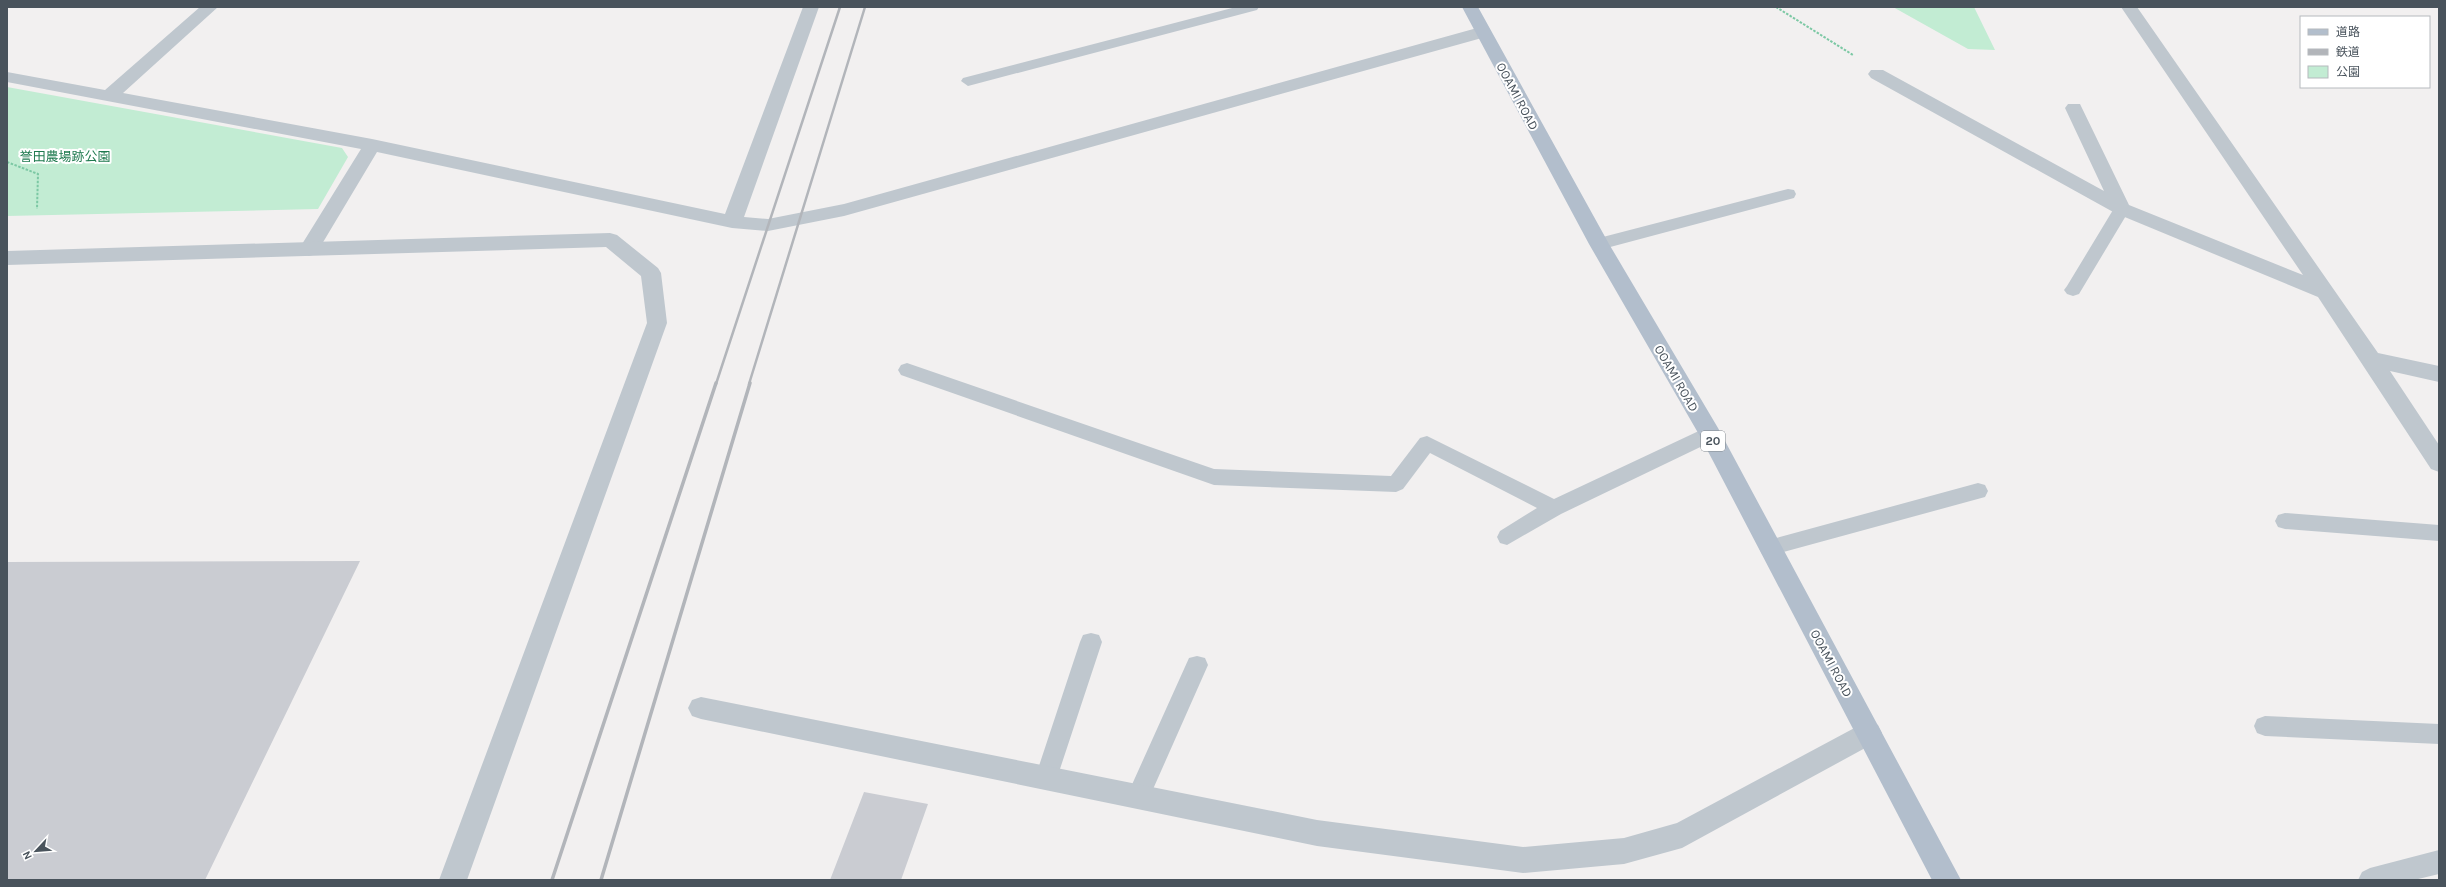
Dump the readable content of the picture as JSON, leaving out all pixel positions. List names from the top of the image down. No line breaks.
{"streets":{"main road":["OOAMI ROAD","20"]},"parks":["誉田農場跡公園"],"legend":["道路","鉄道","公園"],"north":"bottom left"}
